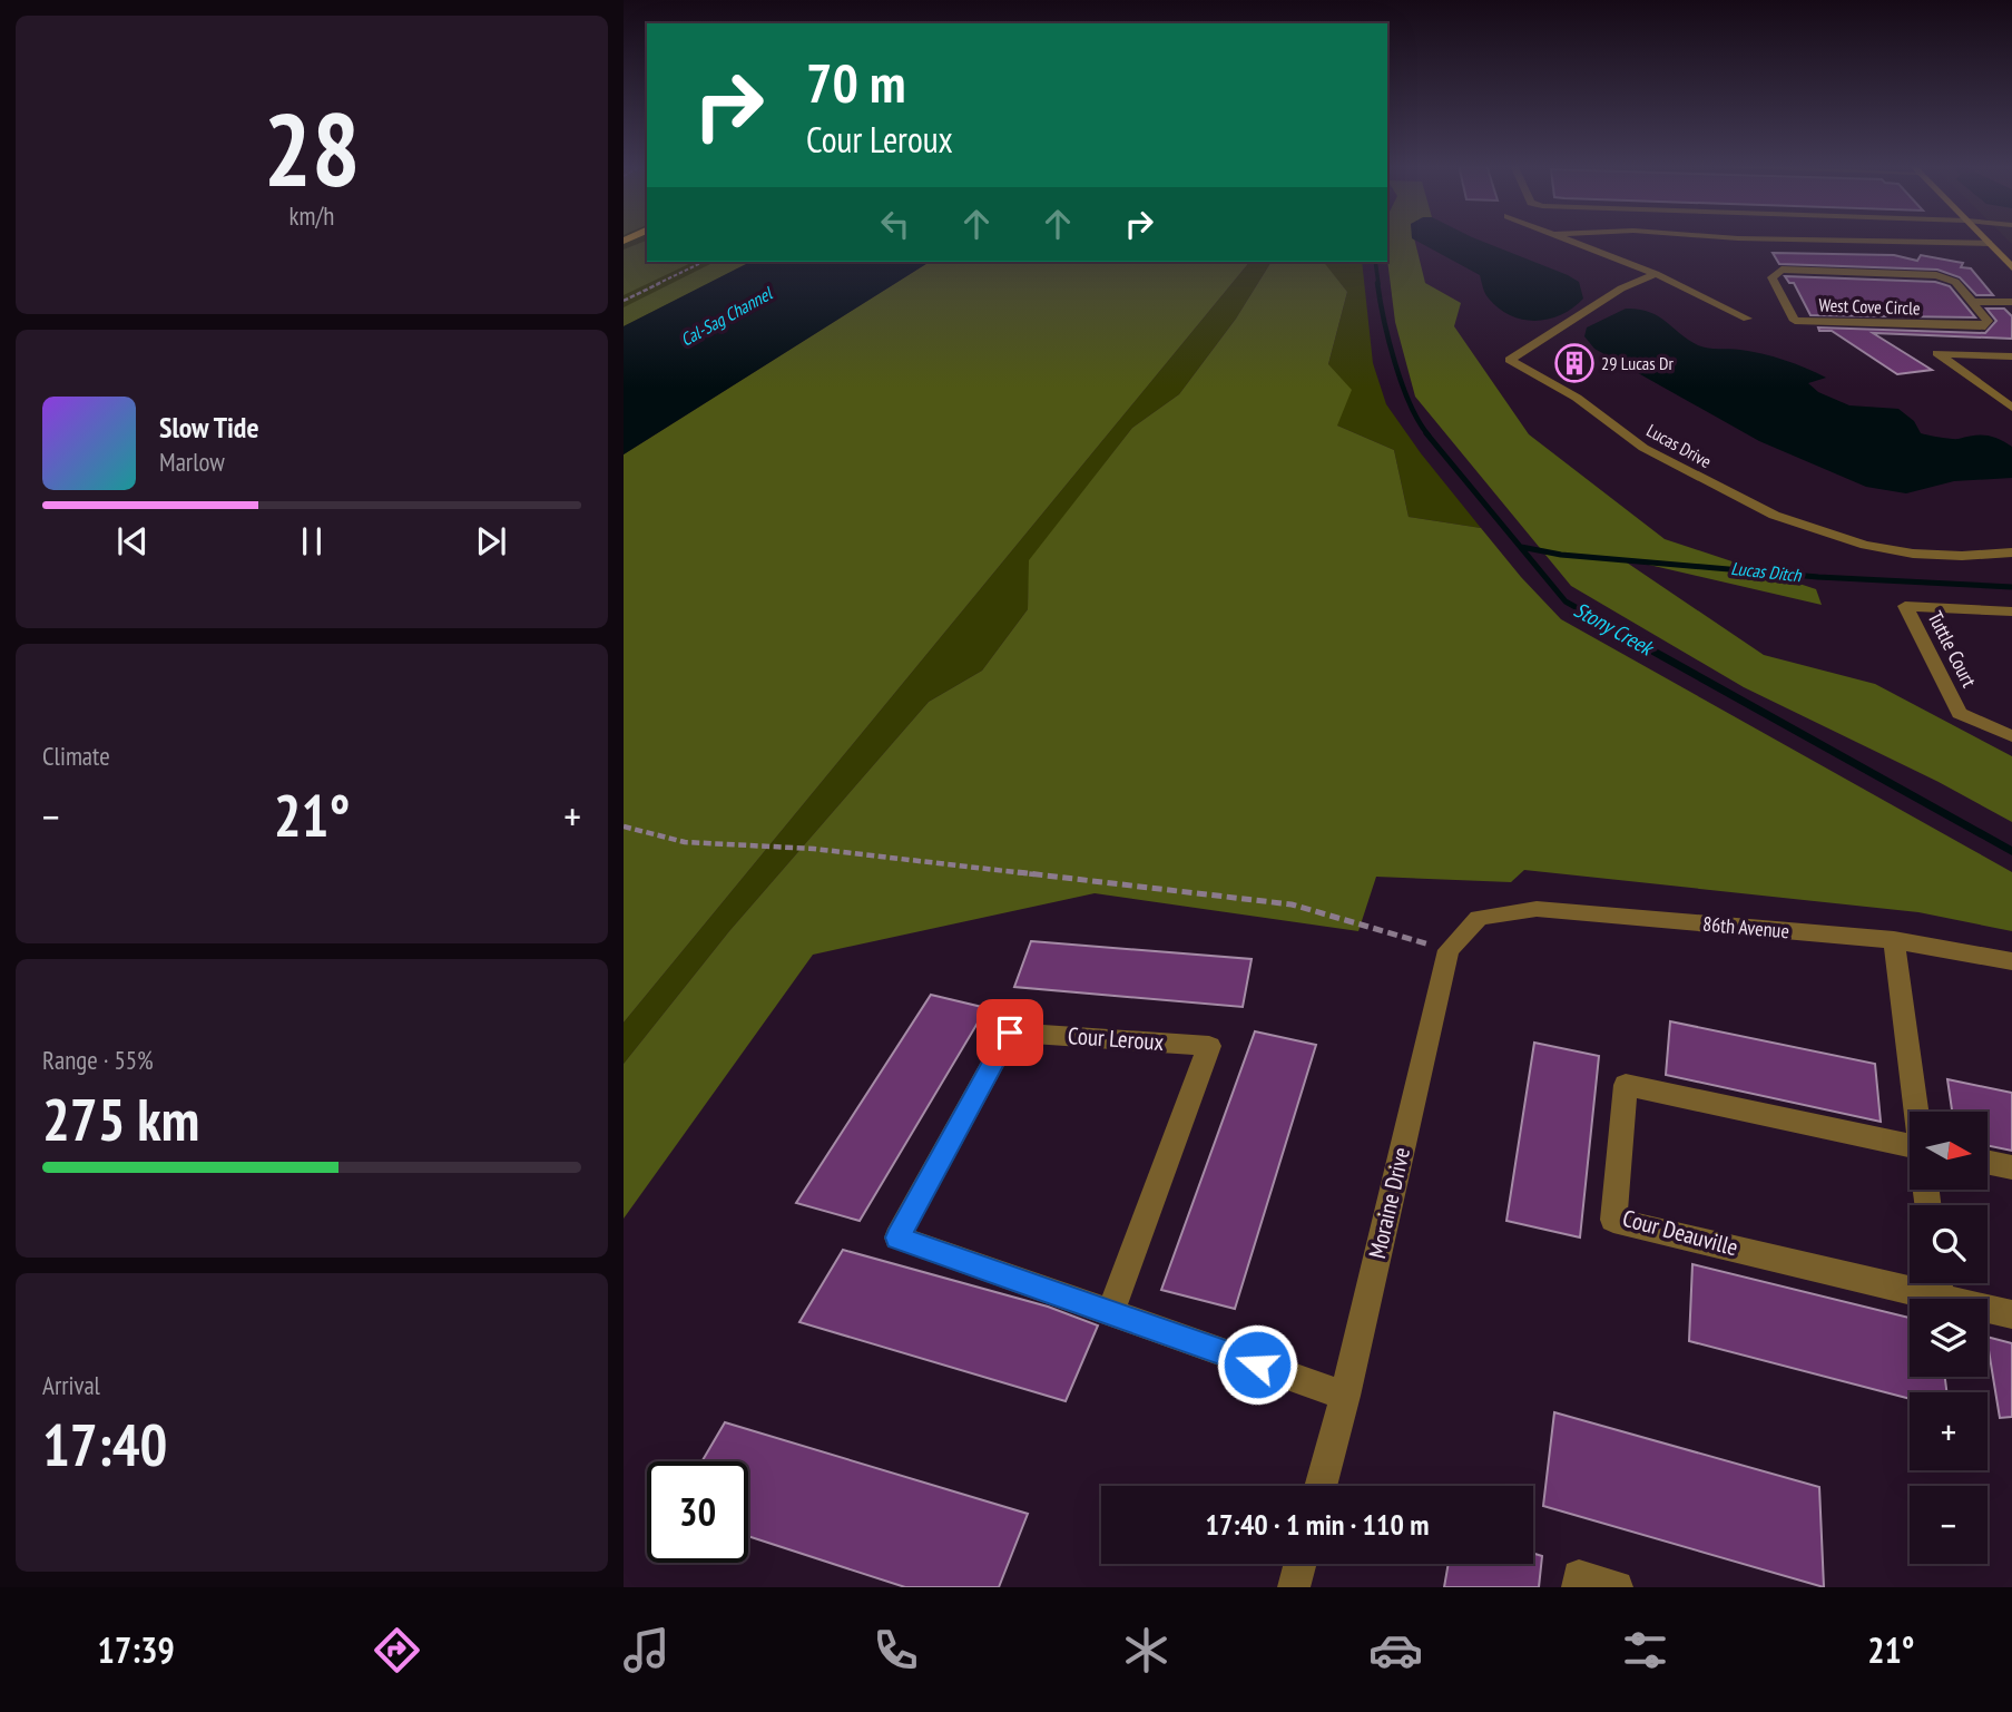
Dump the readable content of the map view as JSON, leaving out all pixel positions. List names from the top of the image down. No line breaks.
{"streets":{"street":["West Cove Circle","Lucas Drive","Tuttle Court","86th Avenue","Cour Leroux","Moraine Drive","Cour Deauville"]},"crossings":[["86th Avenue","Moraine Drive"],["Cour Leroux","Moraine Drive"]],"water":["Cal-Sag Channel","Lucas Ditch","Stony Creek"],"places":{"building":["29 Lucas Dr"]},"north":"right","page":{"tile":[["28","km/h"],"Climate",["Range · 55%","275 km"],["Arrival","17:40"]],"turn":["70 m","Cour Leroux"],"song":["Slow Tide","Marlow"],"heat":["−","21°","+"],"map_buttons":["+","−"],"limit":"30","trip":"17:40 · 1 min · 110 m","tabs":["17:39","21°"]}}
